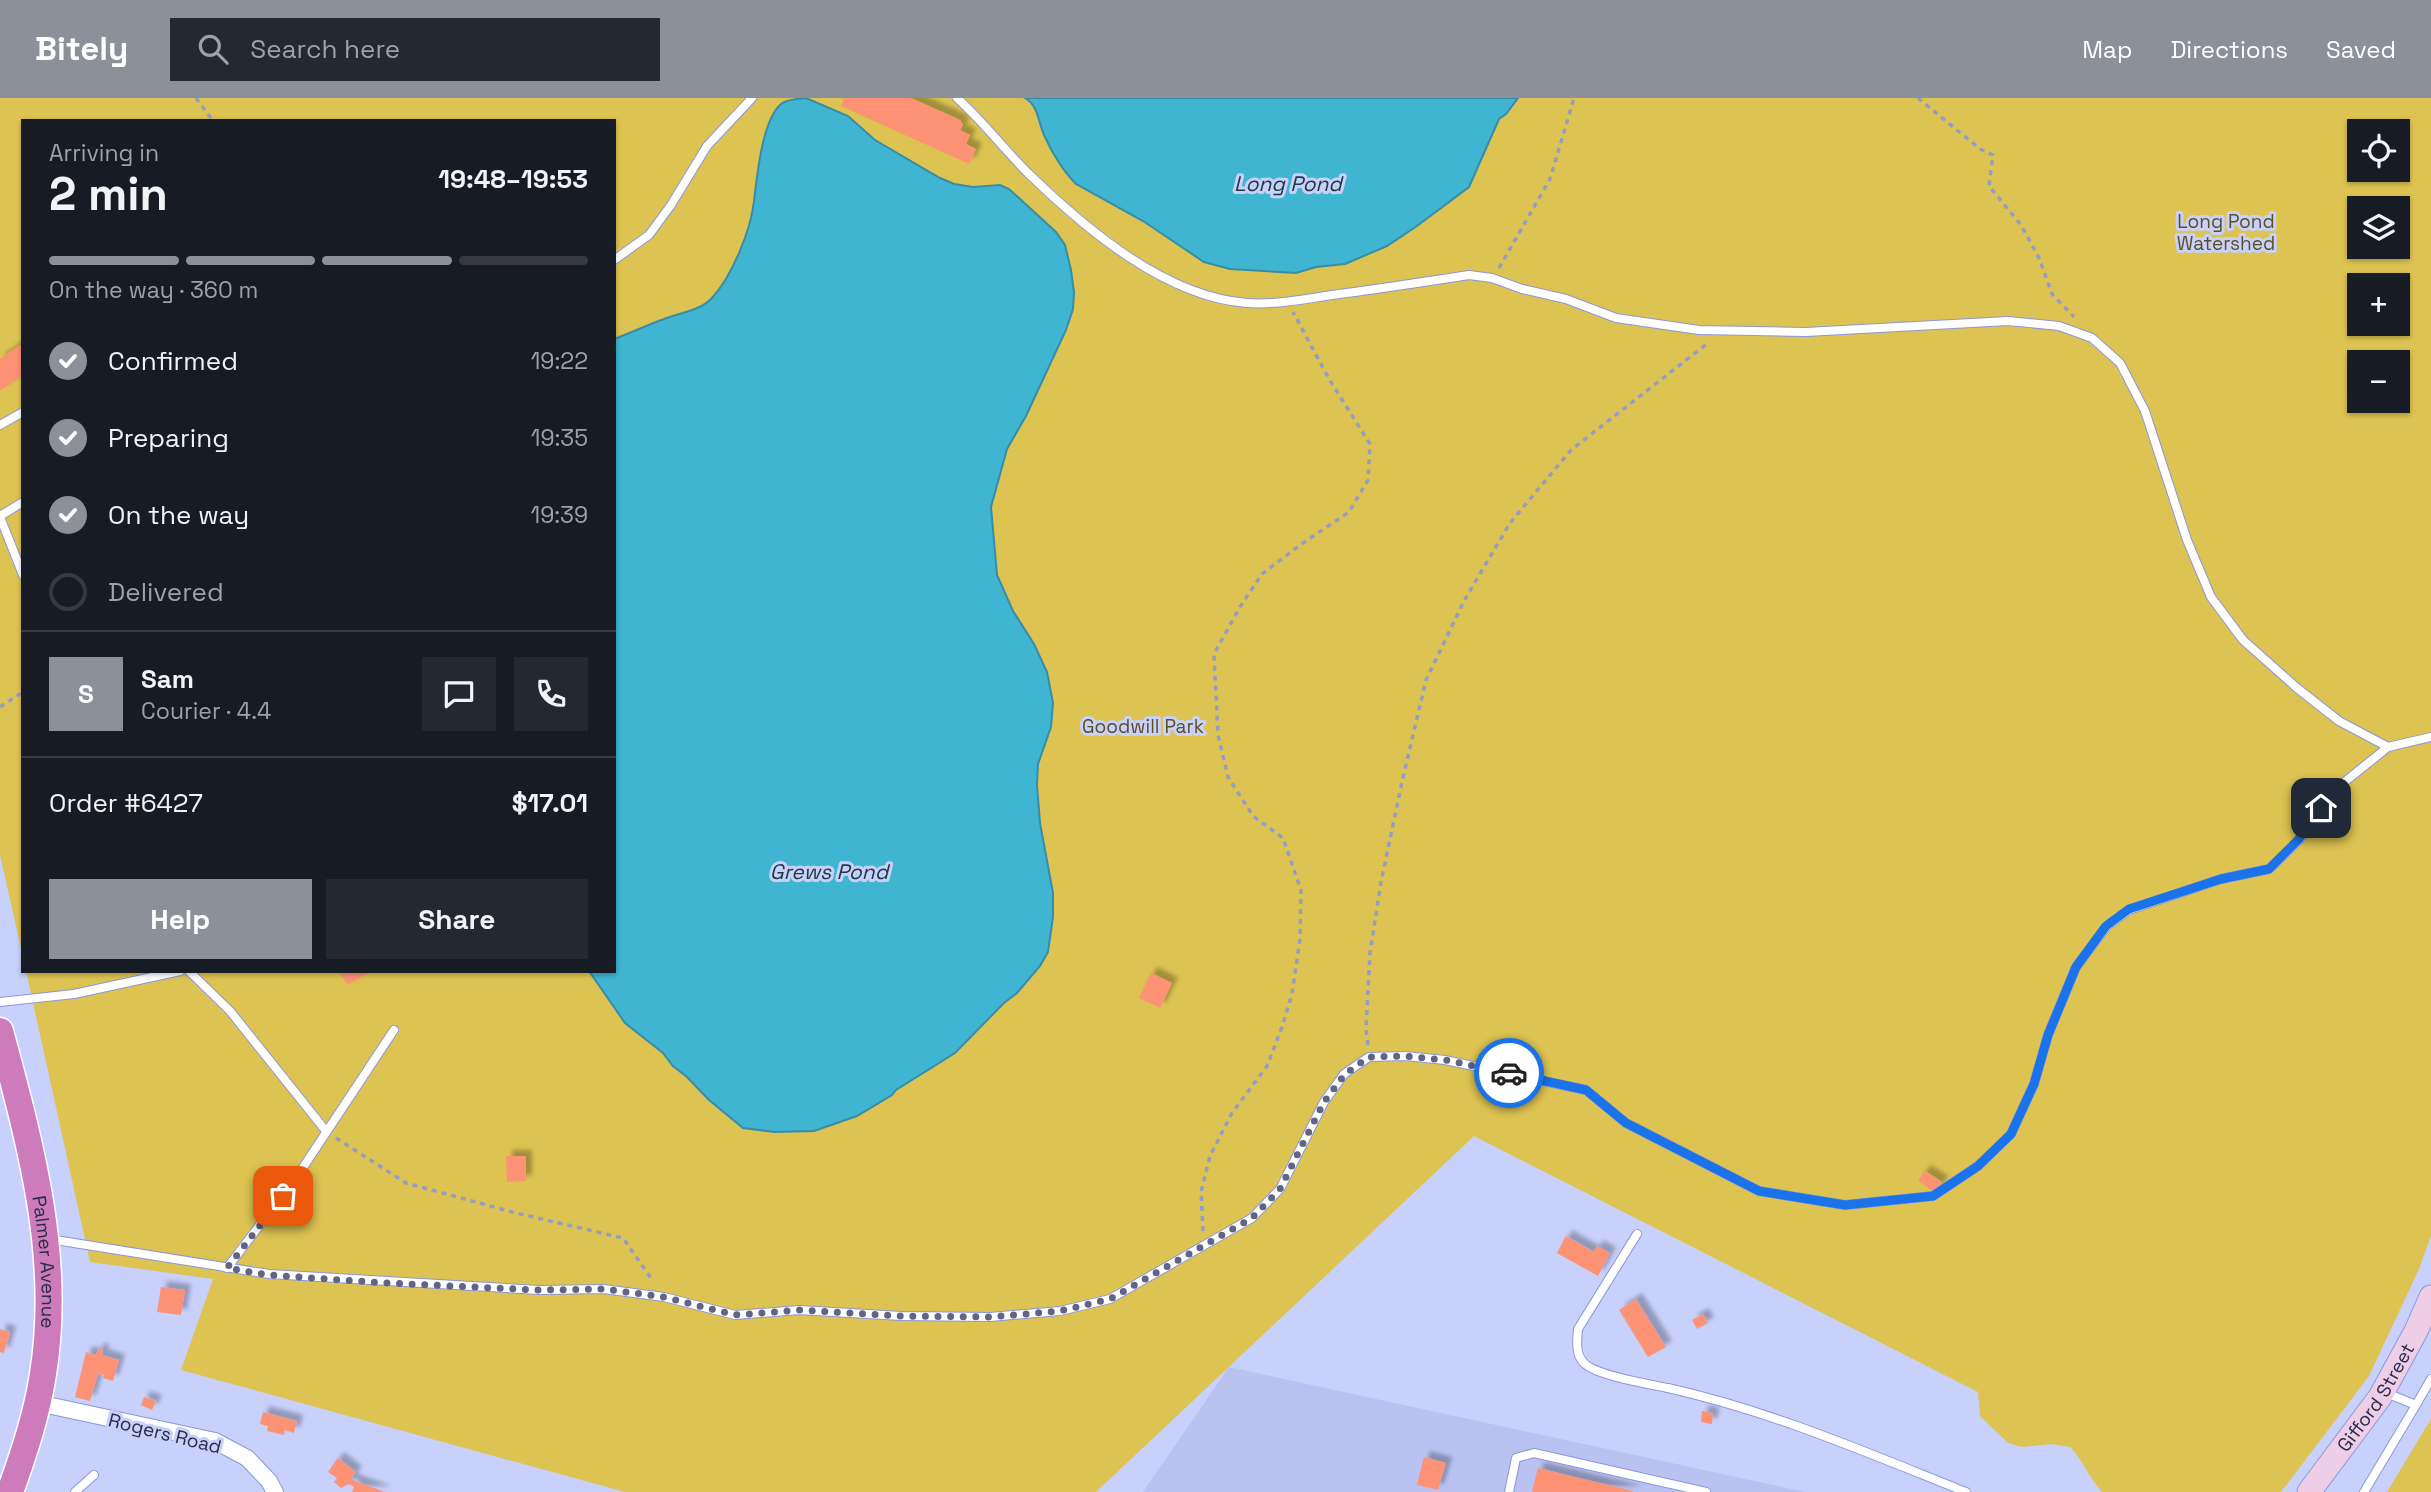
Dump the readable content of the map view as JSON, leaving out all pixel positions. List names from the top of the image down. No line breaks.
{"streets":{"highway":["Palmer Avenue"],"main road":["Gifford Street"],"street":["Rogers Road"]},"crossings":[["Palmer Avenue","Rogers Road"]],"water":["Long Pond","Grews Pond"],"parks":["Long Pond Watershed","Goodwill Park"],"page":{"header":"Bitely","search":"Search here","nav":["Map","Directions","Saved"],"map_buttons":["+","−"],"heading":["2 min","Arriving in","19:48–19:53"],"panel":["Sam","Courier · 4.4","Order #6427","$17.01"],"bar":"On the way · 360 m","list":[["Confirmed","19:22"],["Preparing","19:35"],["On the way","19:39"],"Delivered"],"round":"S","buttons":["Help","Share"]}}
